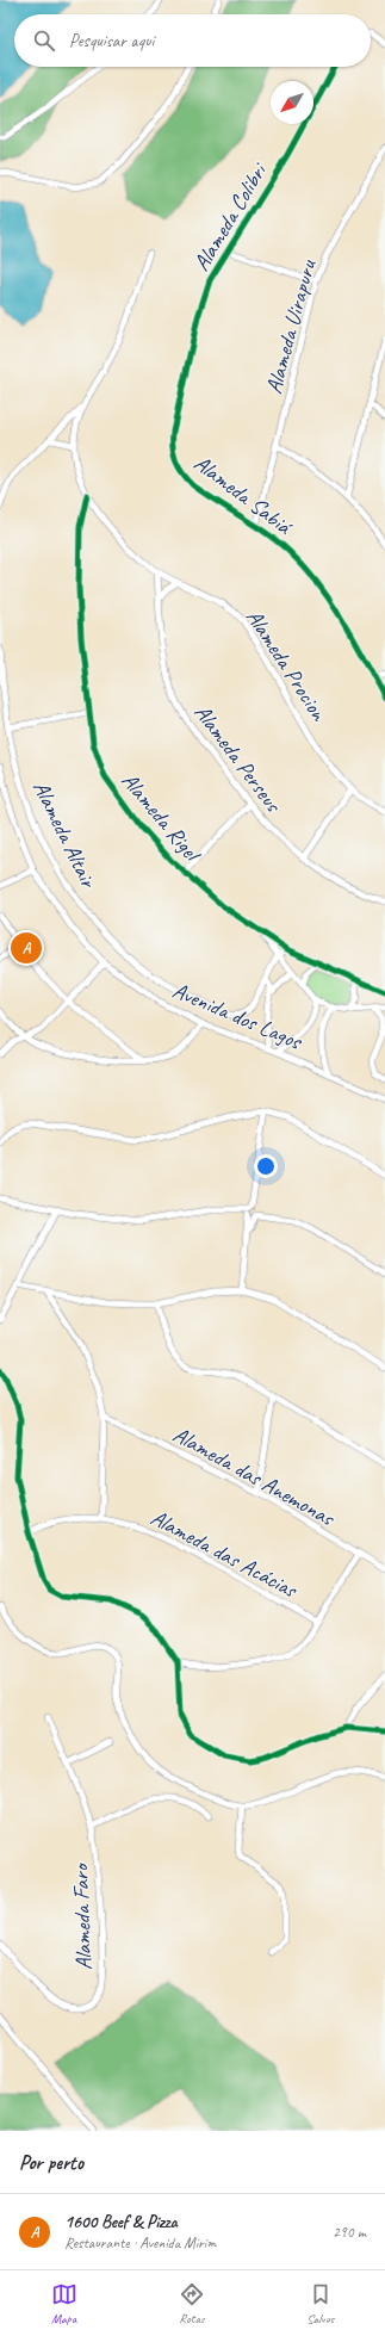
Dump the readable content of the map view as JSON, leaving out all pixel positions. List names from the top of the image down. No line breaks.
{"streets":{"street":["Alameda Colibri","Alameda Uirapuru","Alameda Sabiá","Alameda Procion","Alameda Perseus","Alameda Rigel","Alameda Altair","Avenida dos Lagos","Alameda das Anemonas","Alameda das Acácias","Alameda Faro"]},"crossings":[["Alameda Colibri","Alameda Sabiá"],["Alameda Uirapuru","Alameda Sabiá"],["Alameda Procion","Alameda Perseus"],["Alameda Procion","Alameda Rigel"]],"north":"bottom left","page":{"search":"Pesquisar aqui","pins":"A","heading":"Por perto","list":[{"mark":"A","name":"1600 Beef & Pizza","note":"Restaurante · Avenida Mirim","value":"290 m"}],"nav":["Mapa","Rotas","Salvos"]}}
